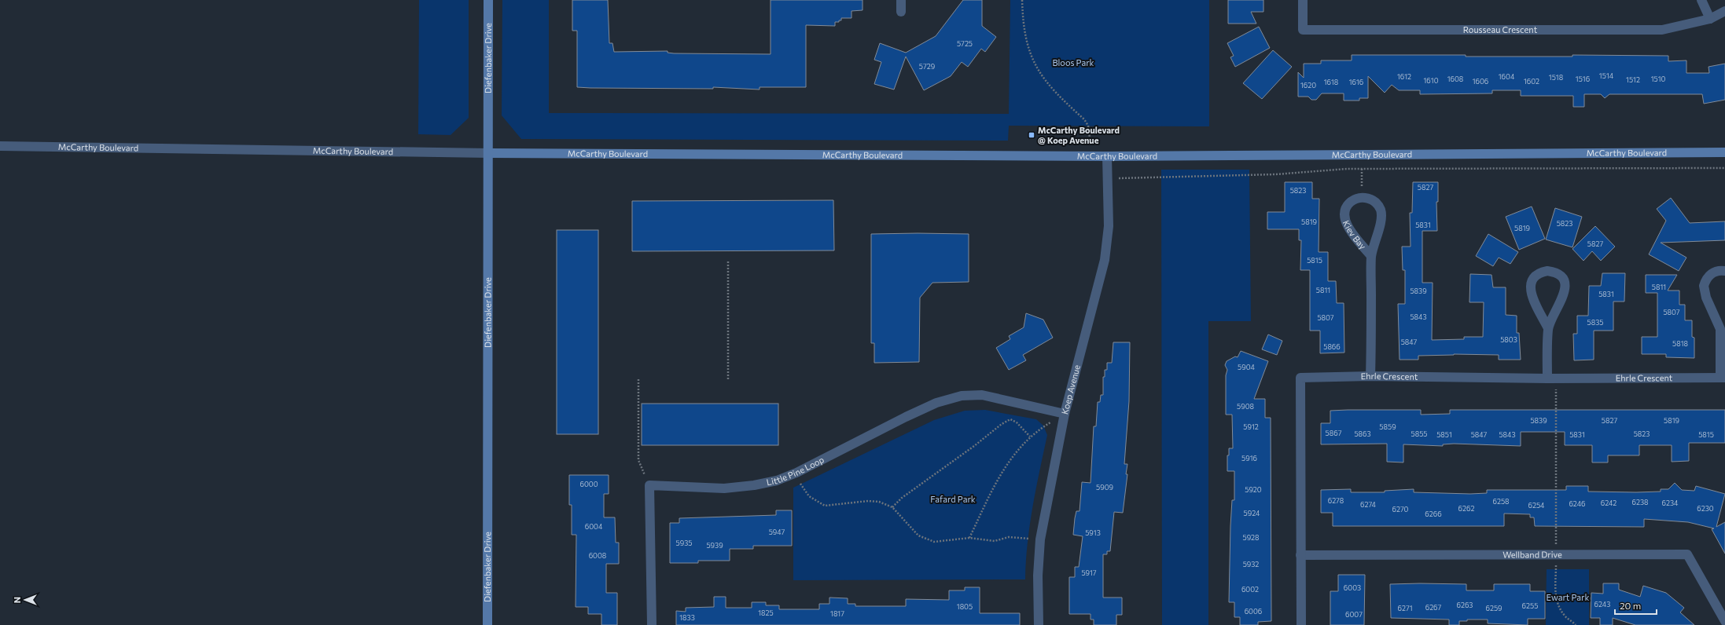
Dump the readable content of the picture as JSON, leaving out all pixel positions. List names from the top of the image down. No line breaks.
{"streets":{"main road":["Diefenbaker Drive","McCarthy Boulevard"],"street":["Rousseau Crescent","Kiev Bay","Ehrle Crescent","Koep Avenue","Little Pine Loop","Wellband Drive"]},"crossings":[["Diefenbaker Drive","McCarthy Boulevard"],["McCarthy Boulevard","Koep Avenue"],["Kiev Bay","Ehrle Crescent"],["Ehrle Crescent","Wellband Drive"],["Koep Avenue","Little Pine Loop"]],"parks":["Bloos Park","Fafard Park","Ewart Park"],"places":{"transit":["McCarthy Boulevard @ Koep Avenue"]},"house_numbers":["5725","5729","1514","1612","1604","1518","1608","1516","1510","1512","1610","1606","1602","1618","1616","1620","5827","5823","5819","5823","5831","5819","5827","5815","5811","5811","5839","5831","5807","5843","5807","5835","5803","5847","5818","5866","5904","5908","5839","5827","5819","5912","5859","5867","5863","5855","5823","5851","5847","5843","5831","5815","5916","6000","5909","5920","6278","6258","6238","6242","6234","6246","6274","6254","6262","6230","6270","5924","6266","6004","5947","5913","5928","5935","5939","6008","5932","5917","6003","6002","6243","6263","6255","1805","6267","6271","6259","6006","1825","1817","6007","1833"],"scale_bar":"20 m","north":"left"}
